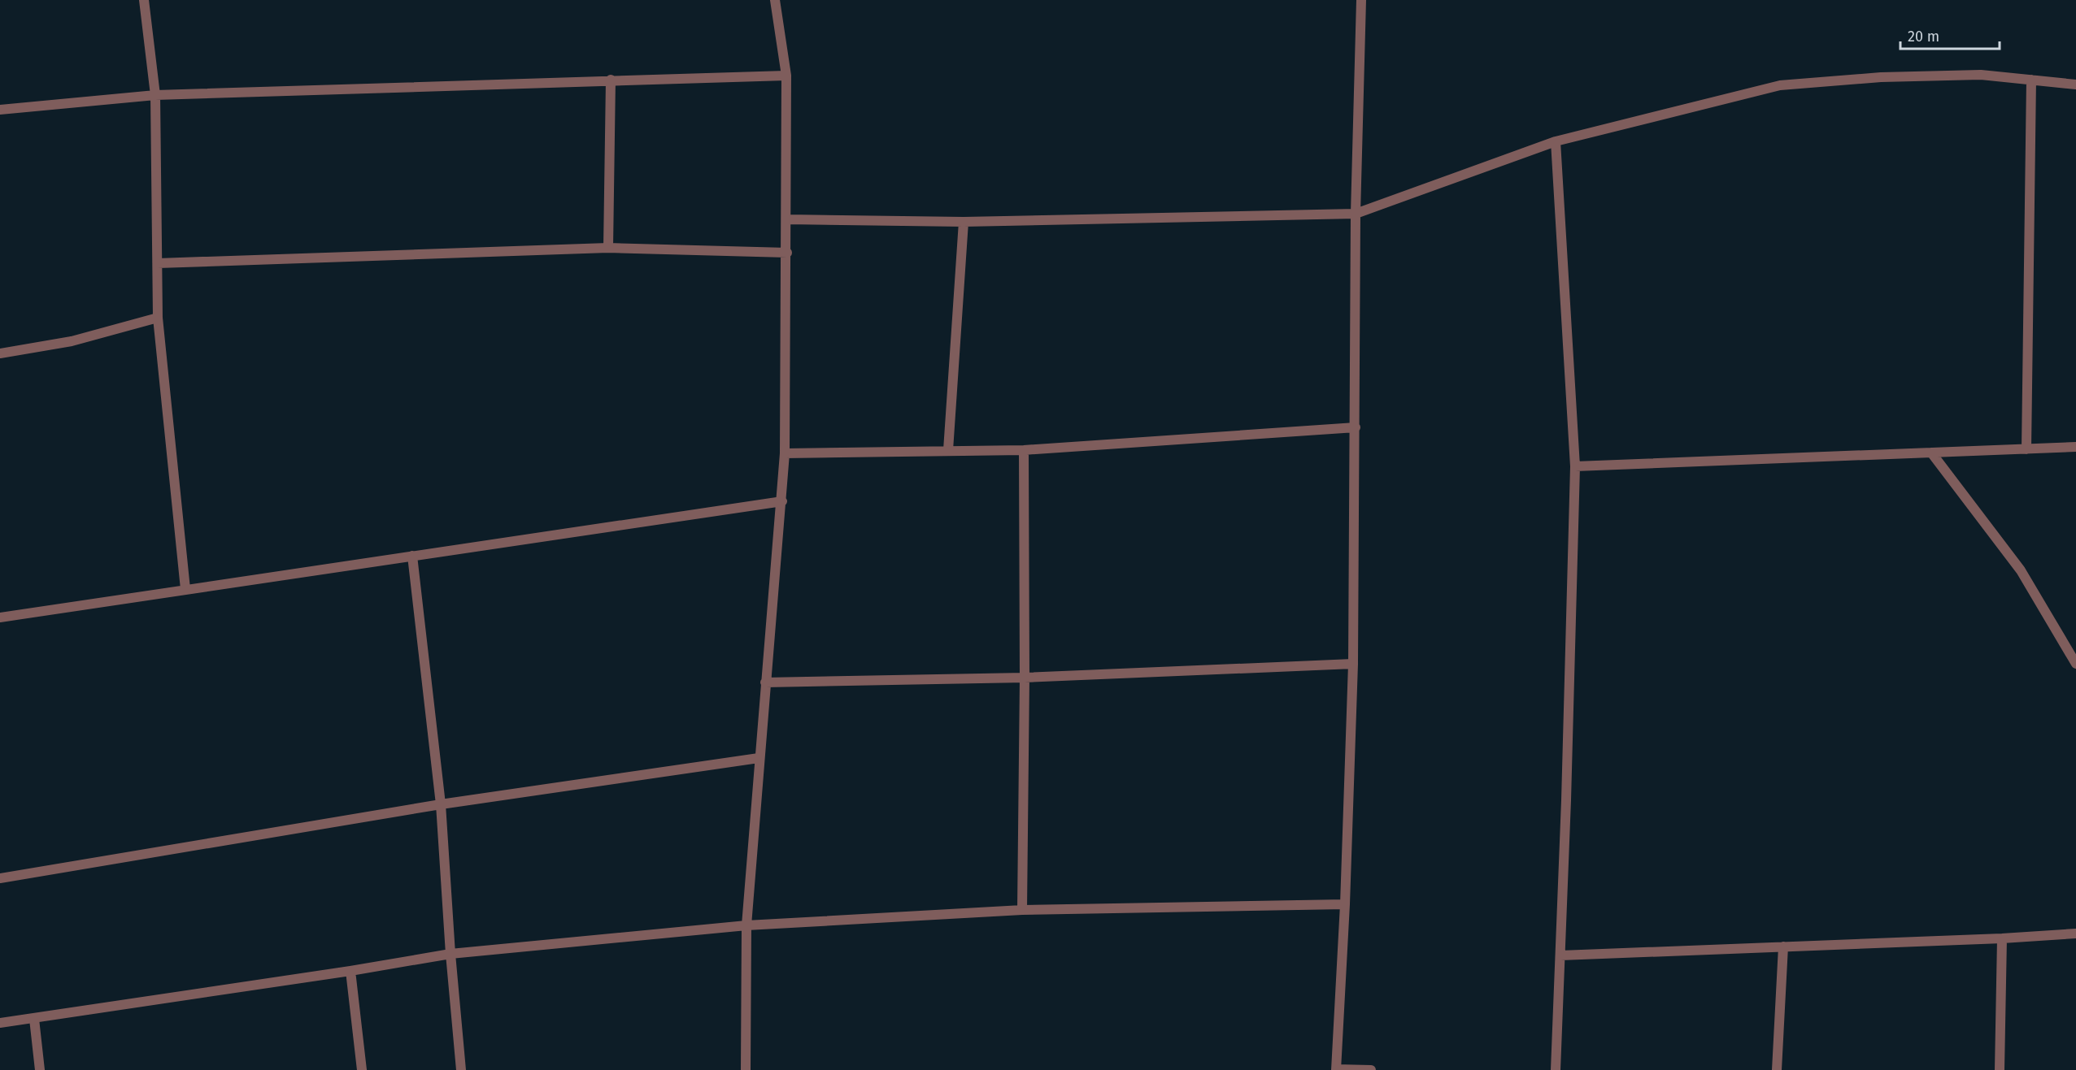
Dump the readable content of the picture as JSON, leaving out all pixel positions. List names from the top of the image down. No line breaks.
{"scale_bar":"20 m"}
